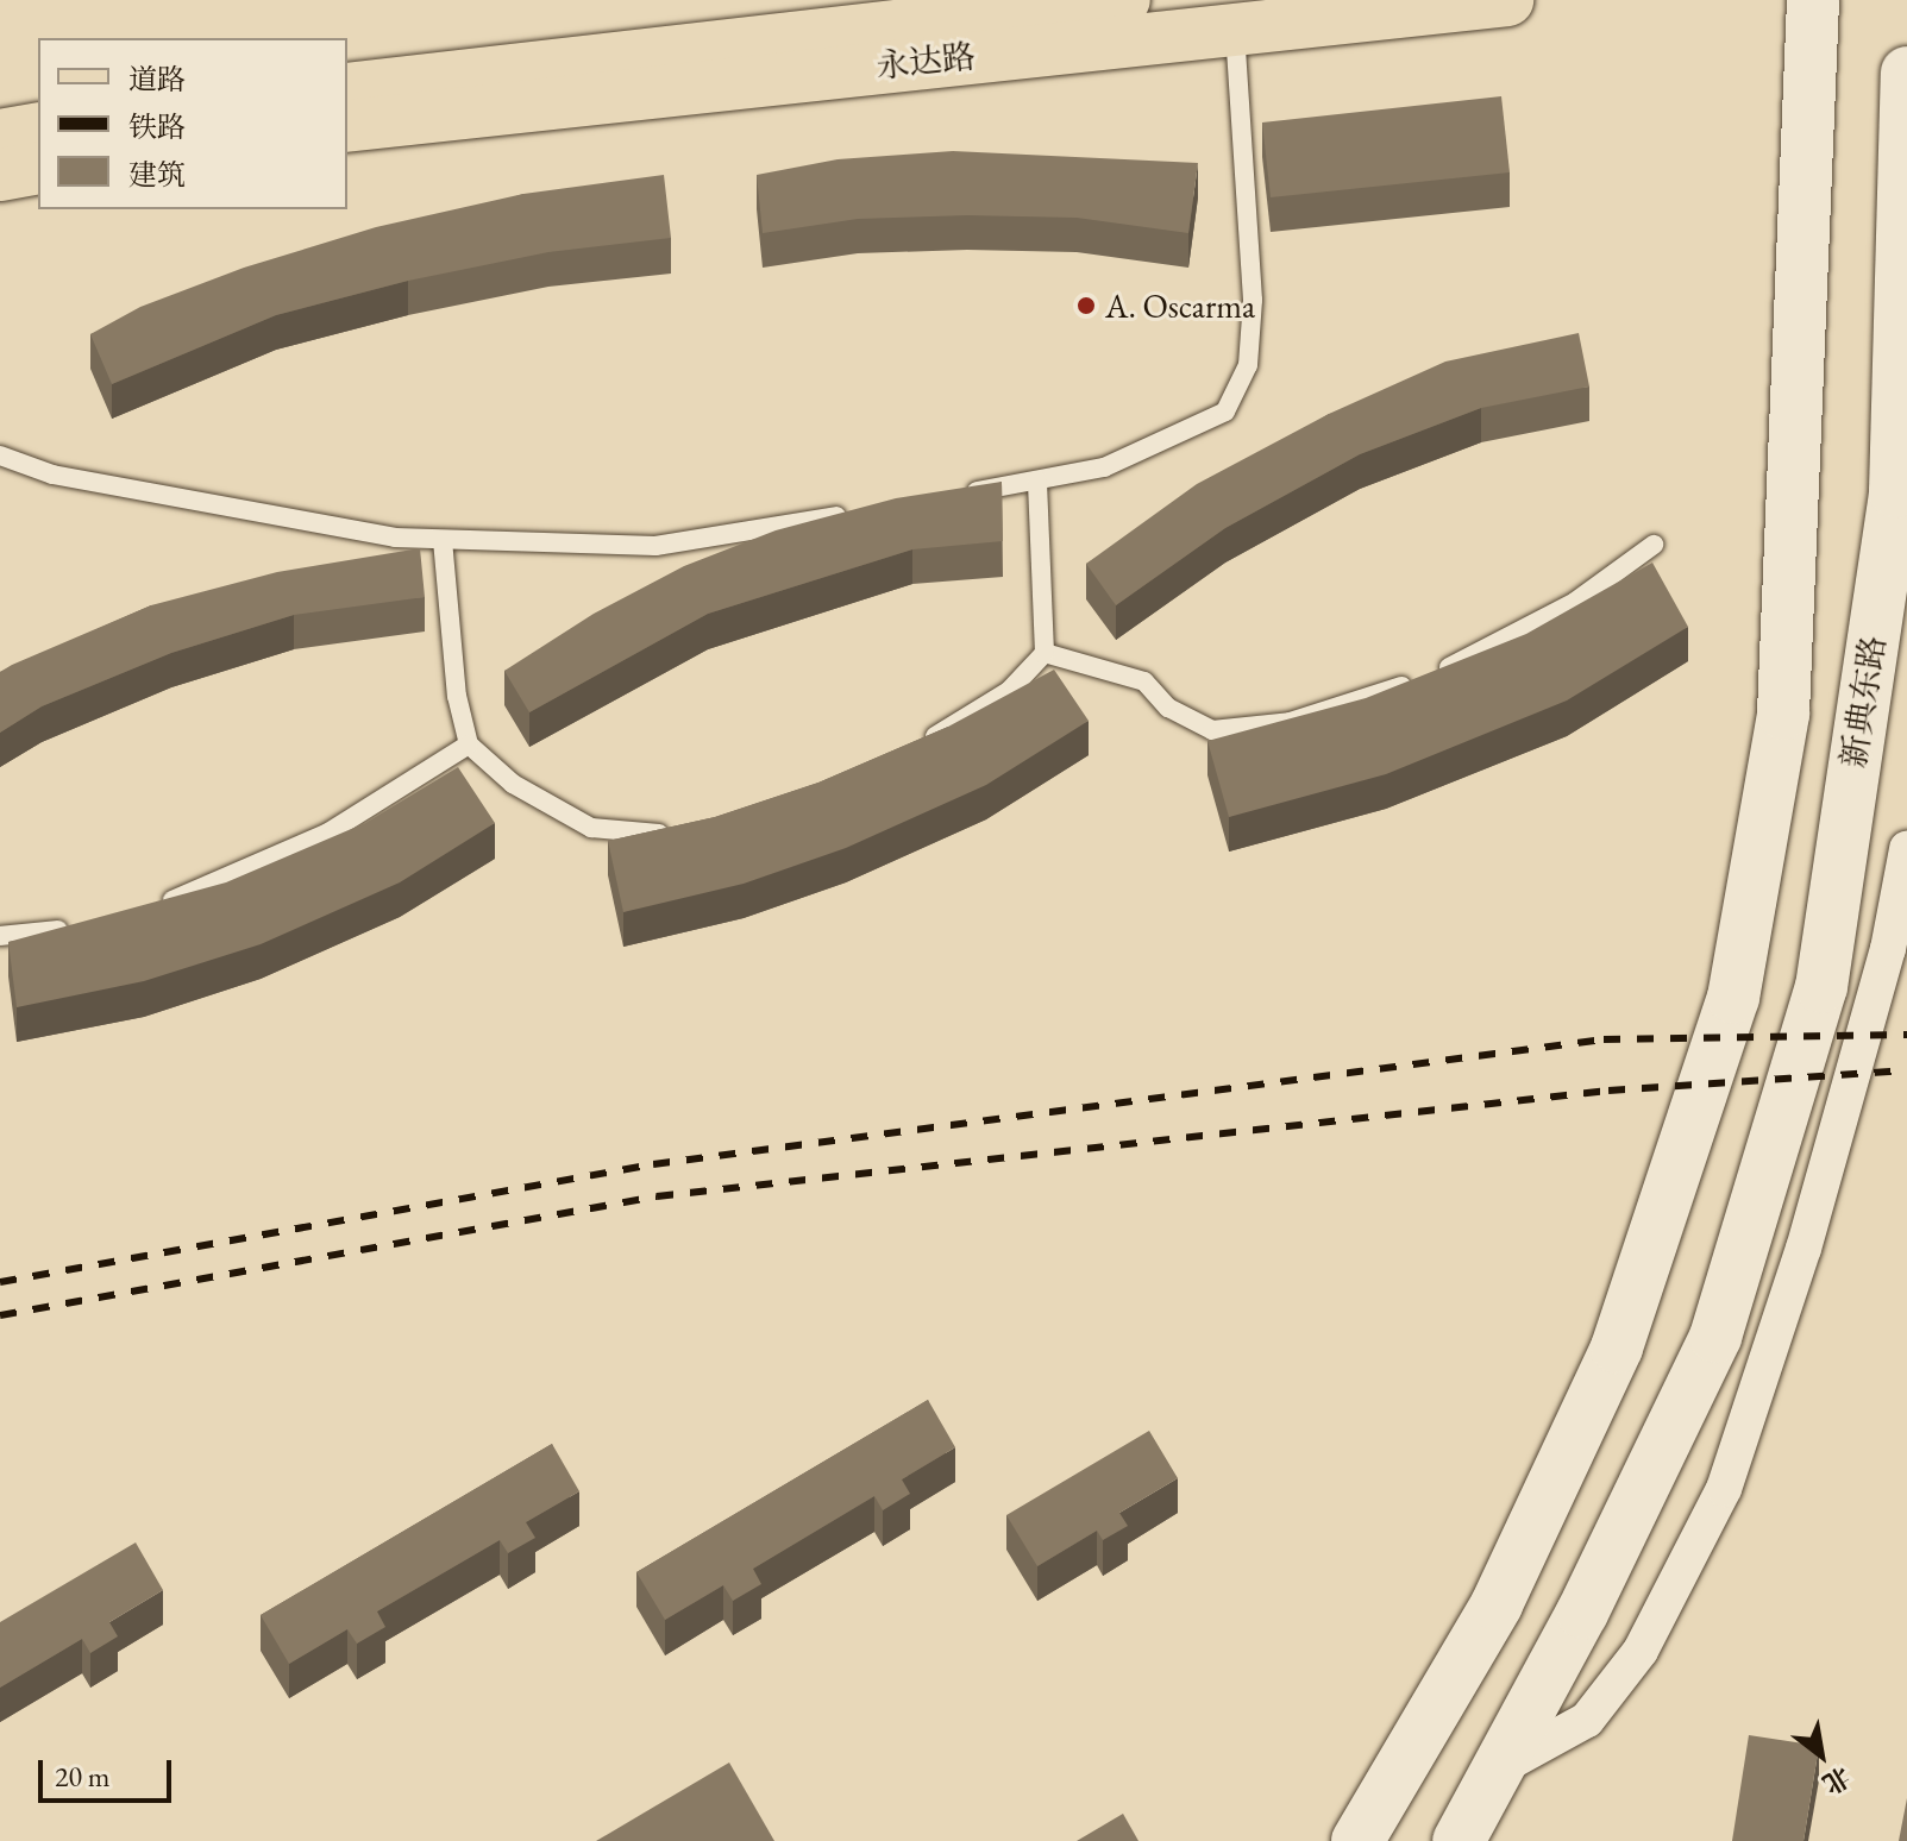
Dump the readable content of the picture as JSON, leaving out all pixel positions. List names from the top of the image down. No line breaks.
{"streets":{"main road":["永达路","新典东路"]},"places":["A. Oscarma"],"legend":["道路","铁路","建筑"],"scale_bar":"20 m","north":"bottom right"}
